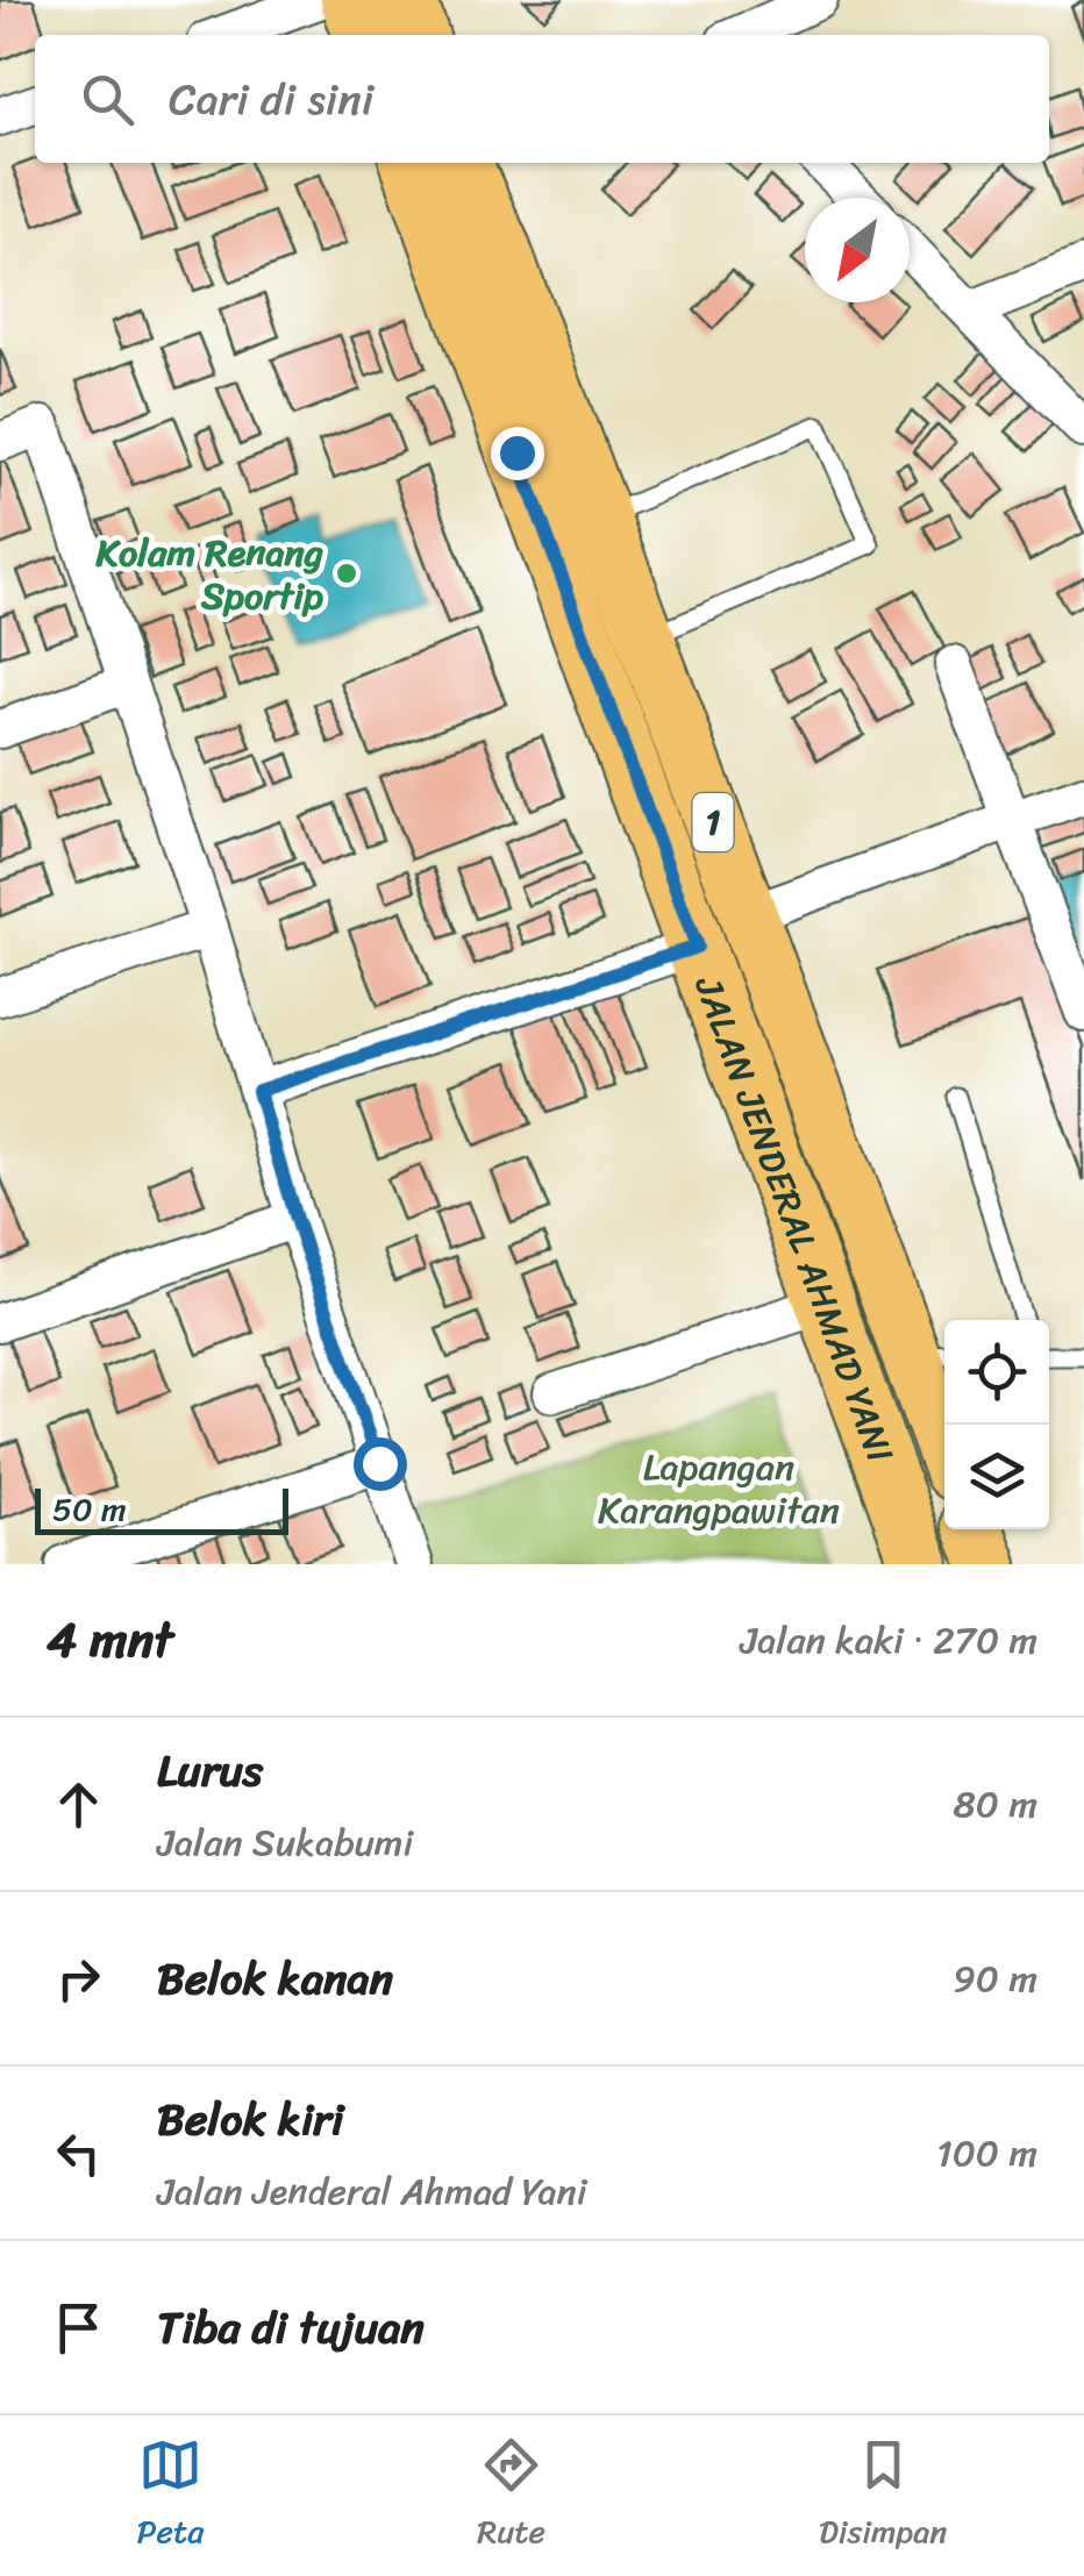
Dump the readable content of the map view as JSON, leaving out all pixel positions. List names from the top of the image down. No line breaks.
{"streets":{"main road":["1","JALAN JENDERAL AHMAD YANI"]},"parks":["Lapangan Karangpawitan"],"places":["Kolam Renang Sportip"],"scale_bar":"50 m","north":"bottom left","page":{"search":"Cari di sini","scale":"50 m","heading":["4 mnt","Jalan kaki · 270 m"],"list":[["Lurus","Jalan Sukabumi","80 m"],["Belok kanan","90 m"],["Belok kiri","Jalan Jenderal Ahmad Yani","100 m"],"Tiba di tujuan"],"nav":["Peta","Rute","Disimpan"]}}
